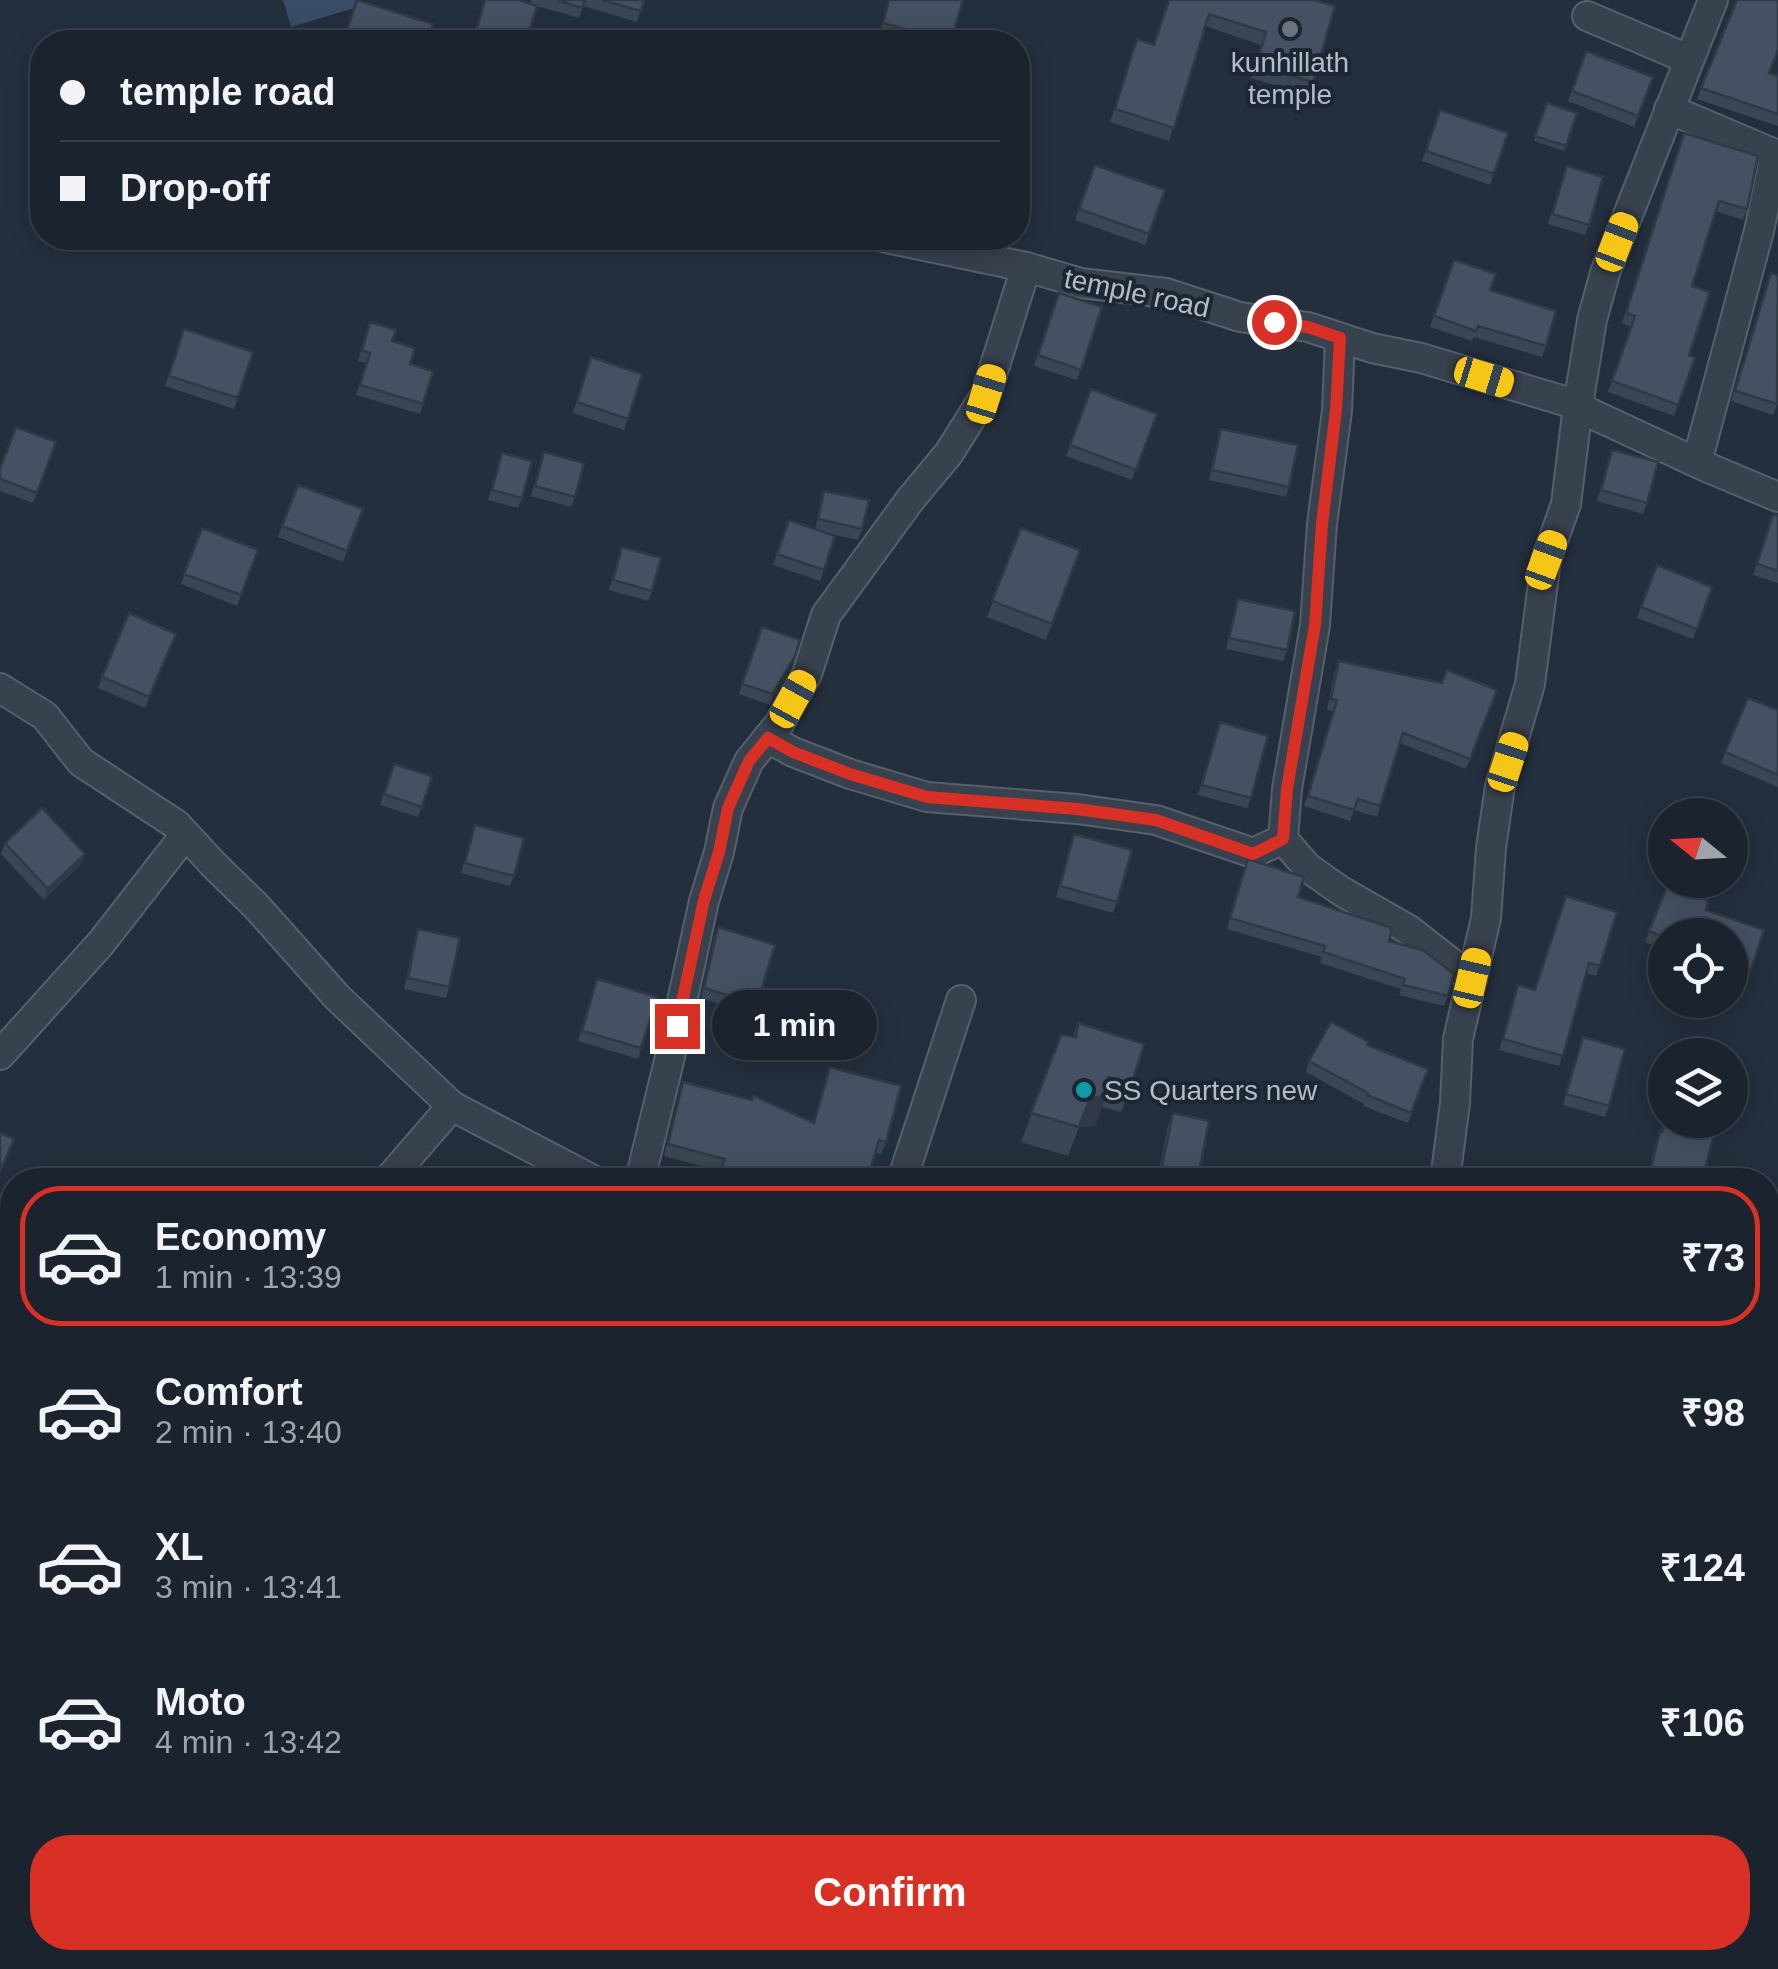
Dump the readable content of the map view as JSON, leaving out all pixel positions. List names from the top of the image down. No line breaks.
{"streets":{"street":["temple road"]},"places":["kunhillath temple","SS Quarters new"],"north":"left","page":{"banner":["temple road","Drop-off"],"bubble":"1 min","list":[{"name":"Economy","note":"1 min · 13:39","value":"₹73"},{"name":"Comfort","note":"2 min · 13:40","value":"₹98"},{"name":"XL","note":"3 min · 13:41","value":"₹124"},{"name":"Moto","note":"4 min · 13:42","value":"₹106"}],"buttons":"Confirm"}}
